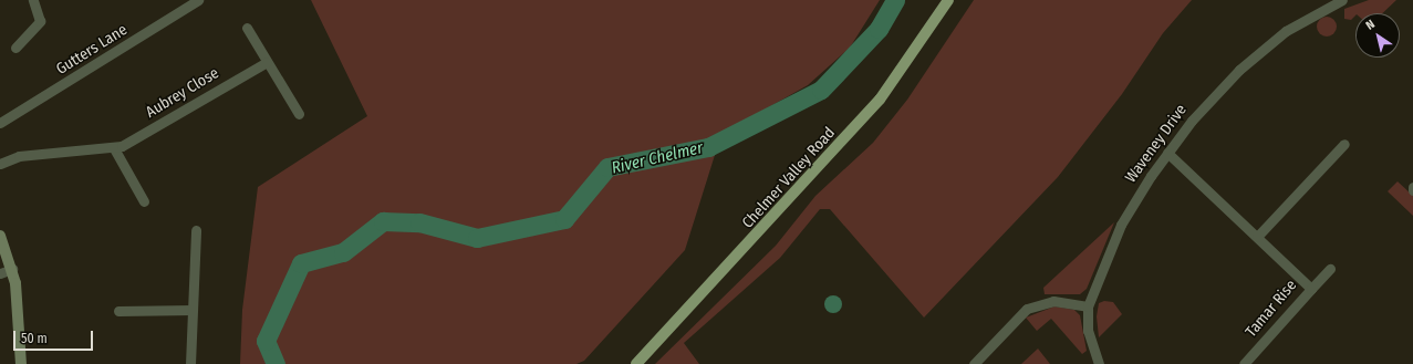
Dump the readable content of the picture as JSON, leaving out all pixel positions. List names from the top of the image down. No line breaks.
{"streets":{"main road":["Chelmer Valley Road"],"street":["Gutters Lane","Aubrey Close","Waveney Drive","Tamar Rise"]},"crossings":[["Waveney Drive","Tamar Rise"]],"water":["River Chelmer"],"scale_bar":"50 m","north":"top left"}
